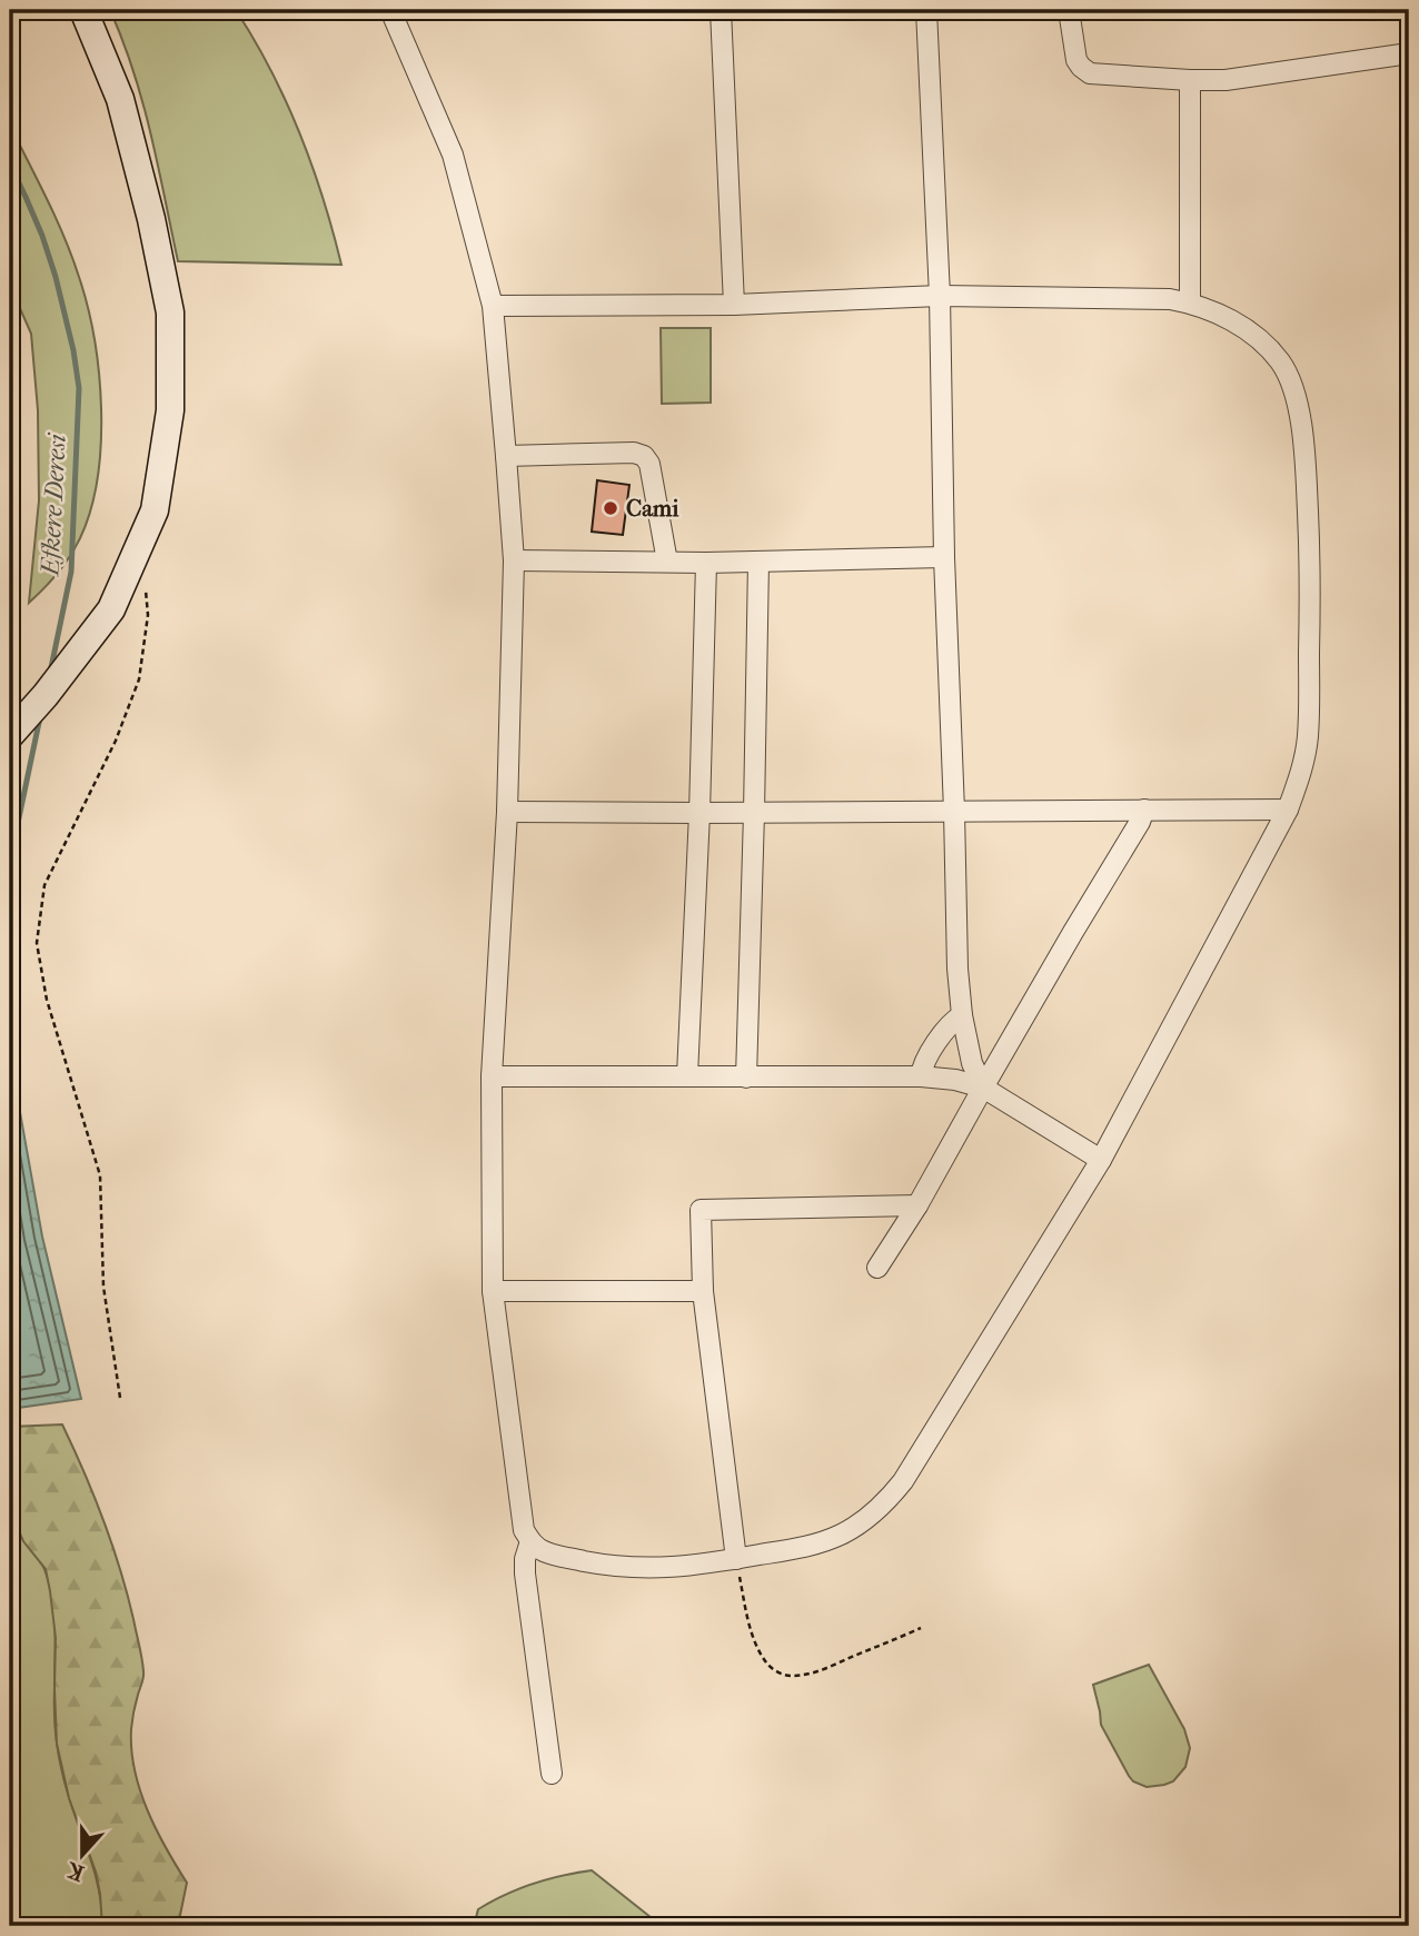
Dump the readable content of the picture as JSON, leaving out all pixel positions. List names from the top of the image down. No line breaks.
{"water":["Efkere Deresi"],"places":["Cami"],"north":"bottom"}
